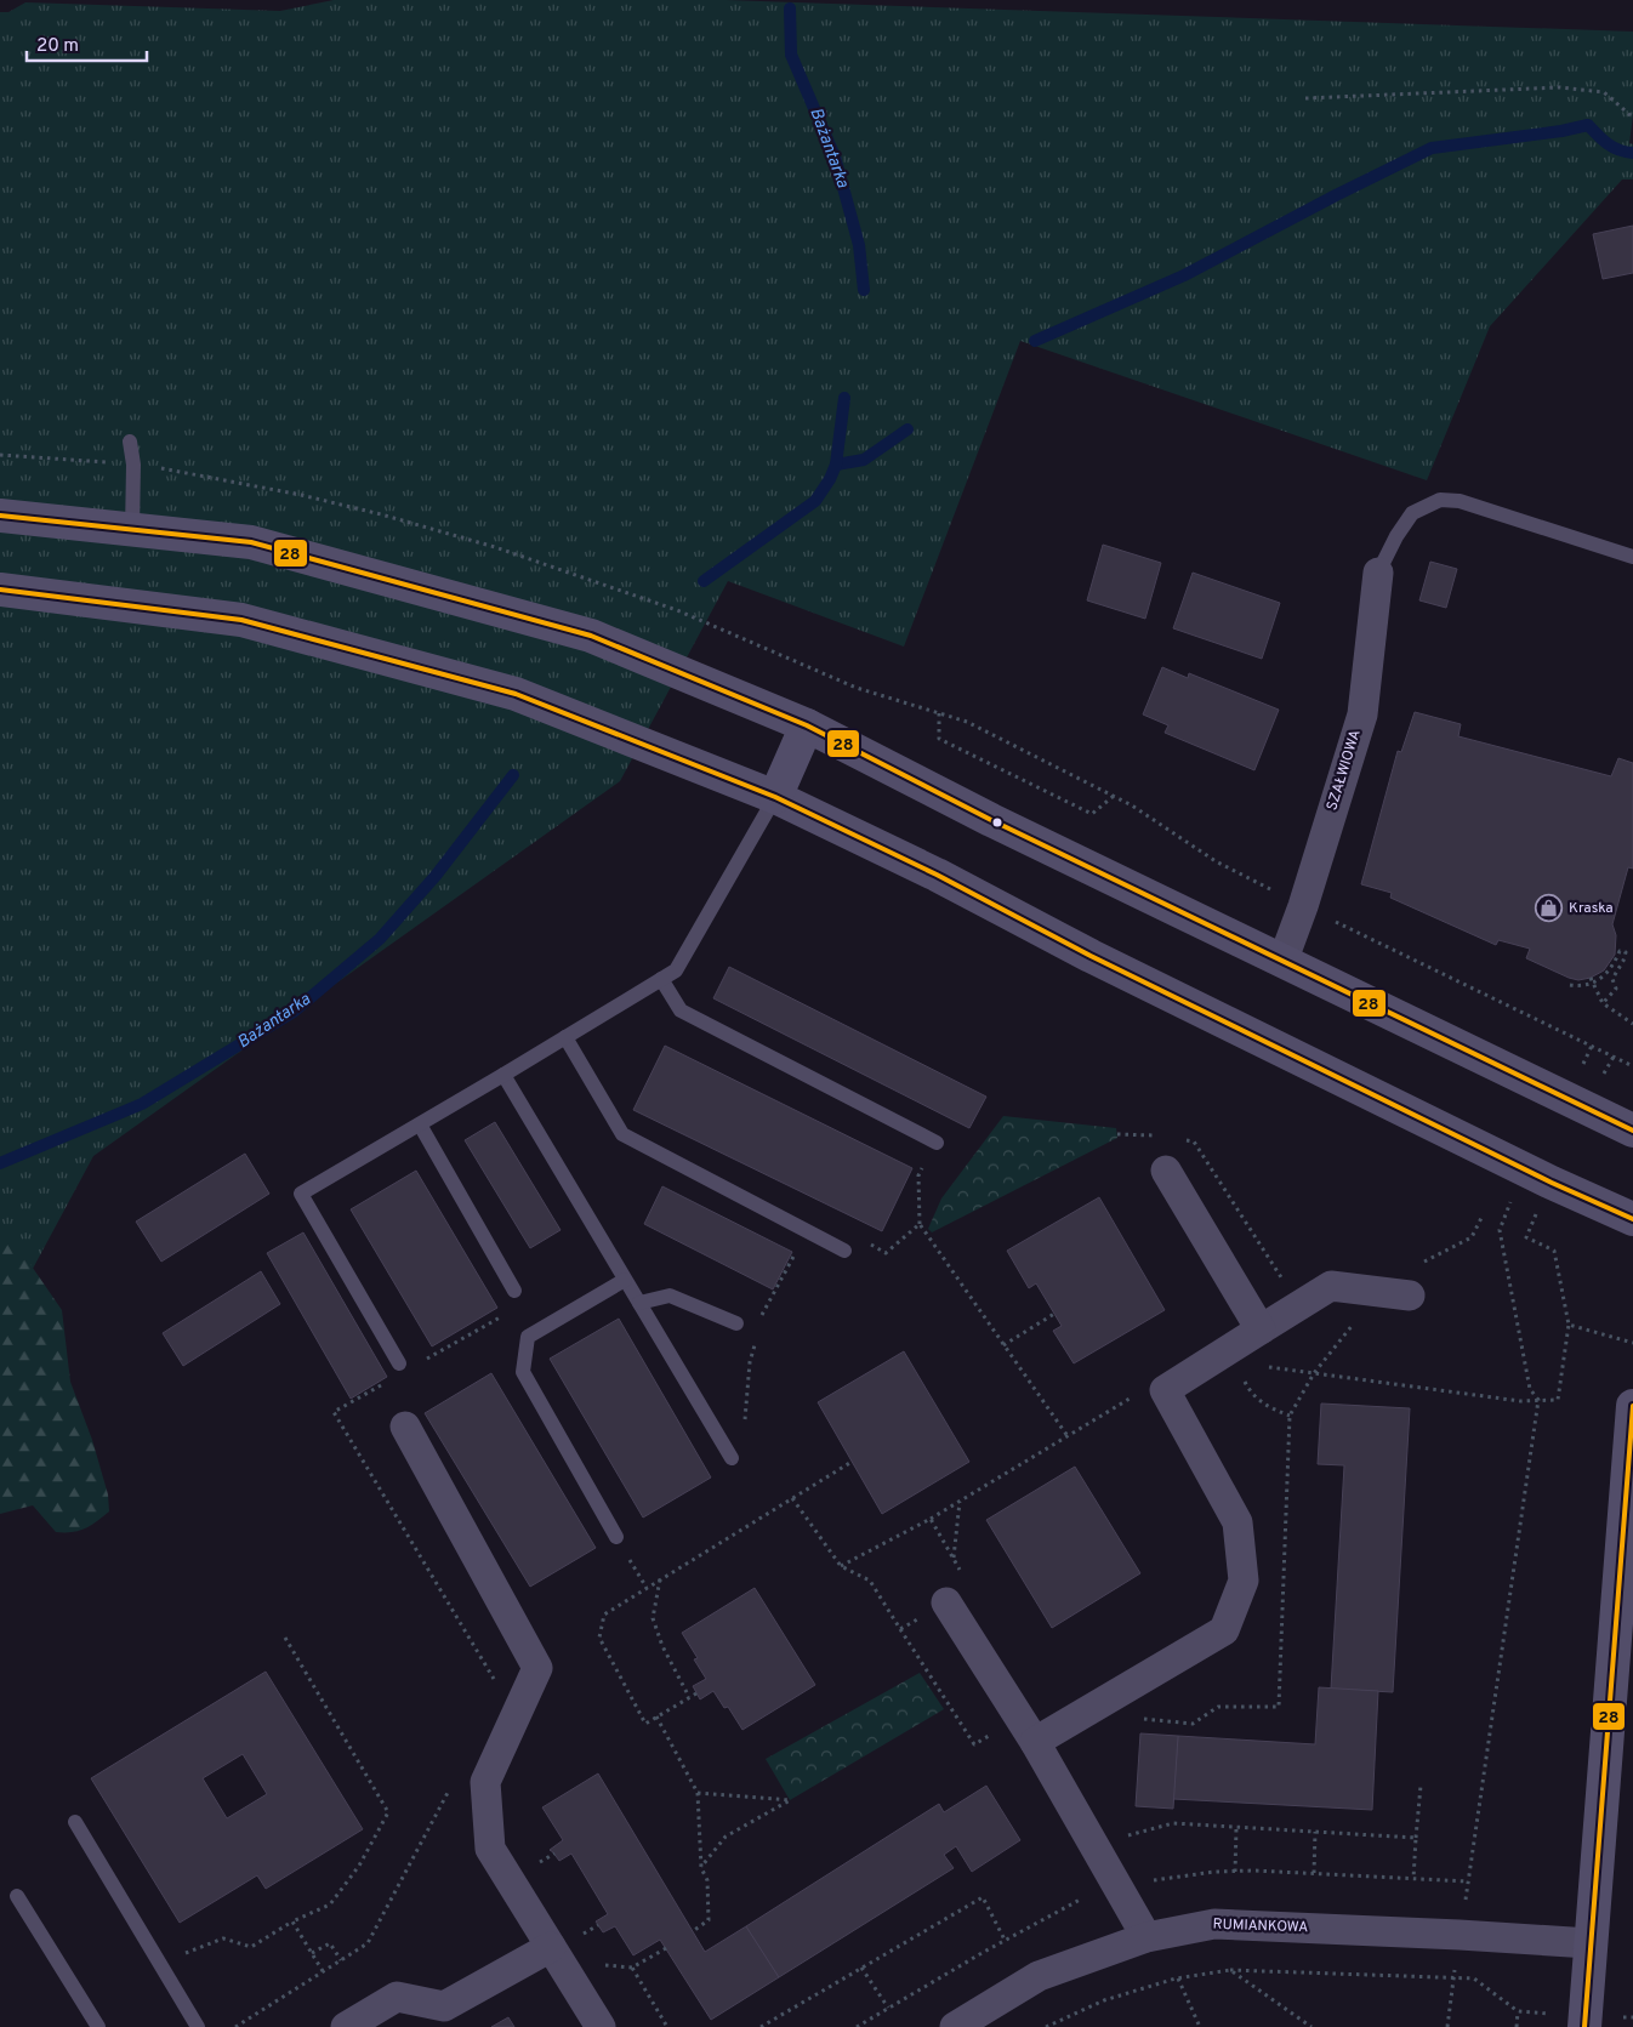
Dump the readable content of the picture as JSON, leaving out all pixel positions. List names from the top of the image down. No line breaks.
{"streets":{"street":["SZAŁWIOWA","RUMIANKOWA"]},"water":["Bażantarka"],"places":{"shop":["Kraska"]},"lines":["transit line 28"],"scale_bar":"20 m"}
